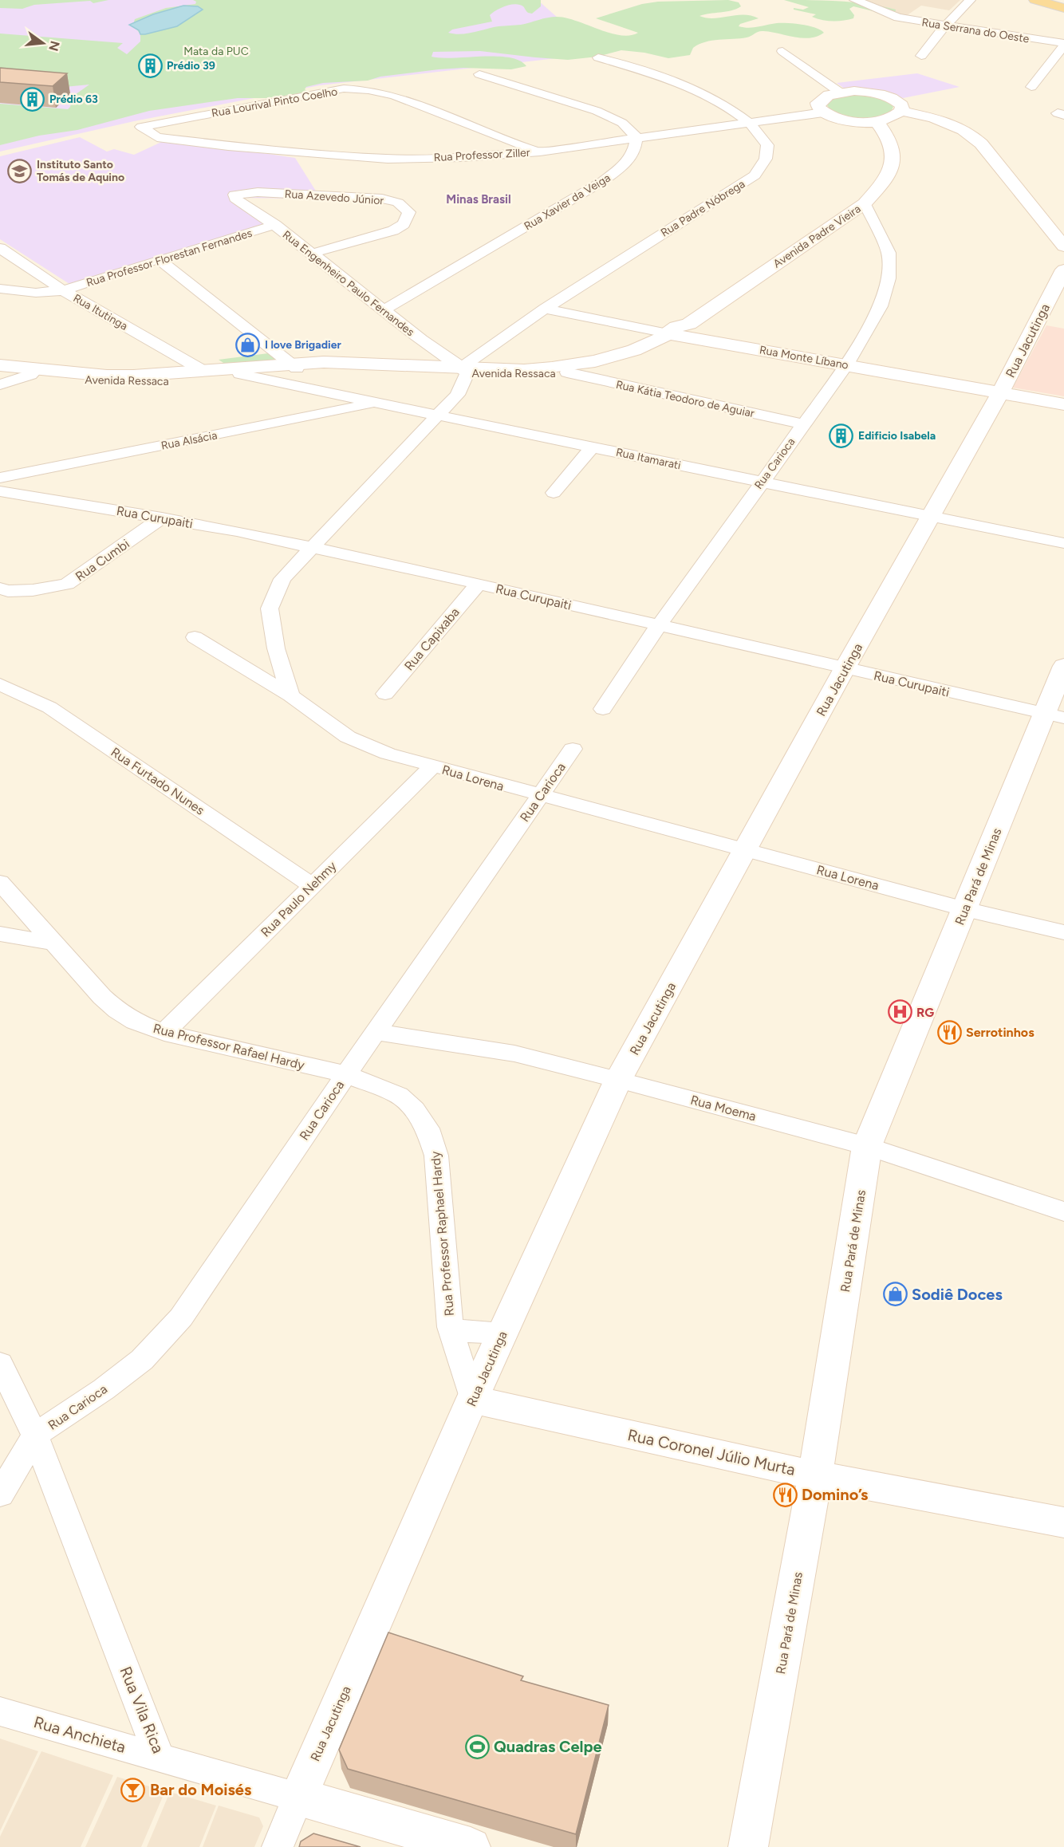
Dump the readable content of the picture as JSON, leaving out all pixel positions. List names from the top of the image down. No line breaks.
{"streets":{"street":["Rua Serrana do Oeste","Rua Lourival Pinto Coelho","Rua Professor Ziller","Rua Azevedo Júnior","Rua Xavier da Veiga","Rua Padre Nóbrega","Avenida Padre Vieira","Rua Professor Florestan Fernandes","Rua Engenheiro Paulo Fernandes","Rua Itutinga","Rua Jacutinga","Rua Monte Líbano","Avenida Ressaca","Rua Kátia Teodoro de Aguiar","Rua Alsácia","Rua Itamarati","Rua Carioca","Rua Curupaiti","Rua Cumbi","Rua Capixaba","Rua Lorena","Rua Furtado Nunes","Rua Pará de Minas","Rua Paulo Nehmy","Rua Professor Rafael Hardy","Rua Moema","Rua Professor Raphael Hardy","Rua Coronel Júlio Murta","Rua Vila Rica","Rua Anchieta"]},"crossings":[["Rua Lourival Pinto Coelho","Rua Professor Ziller"],["Rua Professor Ziller","Rua Xavier da Veiga"],["Rua Professor Ziller","Rua Padre Nóbrega"],["Rua Azevedo Júnior","Rua Engenheiro Paulo Fernandes"],["Rua Xavier da Veiga","Rua Engenheiro Paulo Fernandes"],["Rua Padre Nóbrega","Rua Engenheiro Paulo Fernandes"],["Rua Padre Nóbrega","Rua Monte Líbano"],["Rua Padre Nóbrega","Avenida Ressaca"],["Avenida Padre Vieira","Rua Monte Líbano"],["Avenida Padre Vieira","Avenida Ressaca"],["Avenida Padre Vieira","Rua Carioca"],["Rua Professor Florestan Fernandes","Rua Engenheiro Paulo Fernandes"],["Rua Professor Florestan Fernandes","Rua Itutinga"],["Rua Engenheiro Paulo Fernandes","Avenida Ressaca"],["Rua Itutinga","Avenida Ressaca"],["Rua Jacutinga","Rua Monte Líbano"],["Rua Jacutinga","Rua Itamarati"],["Rua Jacutinga","Rua Curupaiti"],["Rua Jacutinga","Rua Lorena"],["Rua Jacutinga","Rua Moema"],["Rua Jacutinga","Rua Professor Raphael Hardy"],["Rua Jacutinga","Rua Coronel Júlio Murta"],["Rua Jacutinga","Rua Vila Rica"],["Rua Monte Líbano","Avenida Ressaca"],["Rua Monte Líbano","Rua Carioca"],["Avenida Ressaca","Rua Kátia Teodoro de Aguiar"],["Avenida Ressaca","Rua Itamarati"],["Rua Kátia Teodoro de Aguiar","Rua Carioca"],["Rua Alsácia","Rua Itamarati"],["Rua Itamarati","Rua Carioca"],["Rua Carioca","Rua Curupaiti"],["Rua Carioca","Rua Lorena"],["Rua Carioca","Rua Professor Rafael Hardy"],["Rua Carioca","Rua Moema"],["Rua Carioca","Rua Professor Raphael Hardy"],["Rua Carioca","Rua Vila Rica"],["Rua Curupaiti","Rua Cumbi"],["Rua Curupaiti","Rua Capixaba"],["Rua Curupaiti","Rua Pará de Minas"],["Rua Lorena","Rua Pará de Minas"],["Rua Lorena","Rua Paulo Nehmy"],["Rua Furtado Nunes","Rua Paulo Nehmy"],["Rua Pará de Minas","Rua Moema"],["Rua Pará de Minas","Rua Coronel Júlio Murta"],["Rua Paulo Nehmy","Rua Professor Rafael Hardy"],["Rua Professor Rafael Hardy","Rua Professor Raphael Hardy"],["Rua Professor Raphael Hardy","Rua Coronel Júlio Murta"],["Rua Vila Rica","Rua Anchieta"]],"districts":["Minas Brasil"],"parks":["Mata da PUC"],"places":{"building":["Prédio 39","Prédio 63","Edificio Isabela"],"school or university":["Instituto Santo Tomás de Aquino"],"shop":["I love Brigadier","Sodiê Doces"],"hospital":["RG"],"restaurant":["Serrotinhos","Domino’s"],"sports":["Quadras Celpe"],"bar":["Bar do Moisés"]},"north":"right"}
